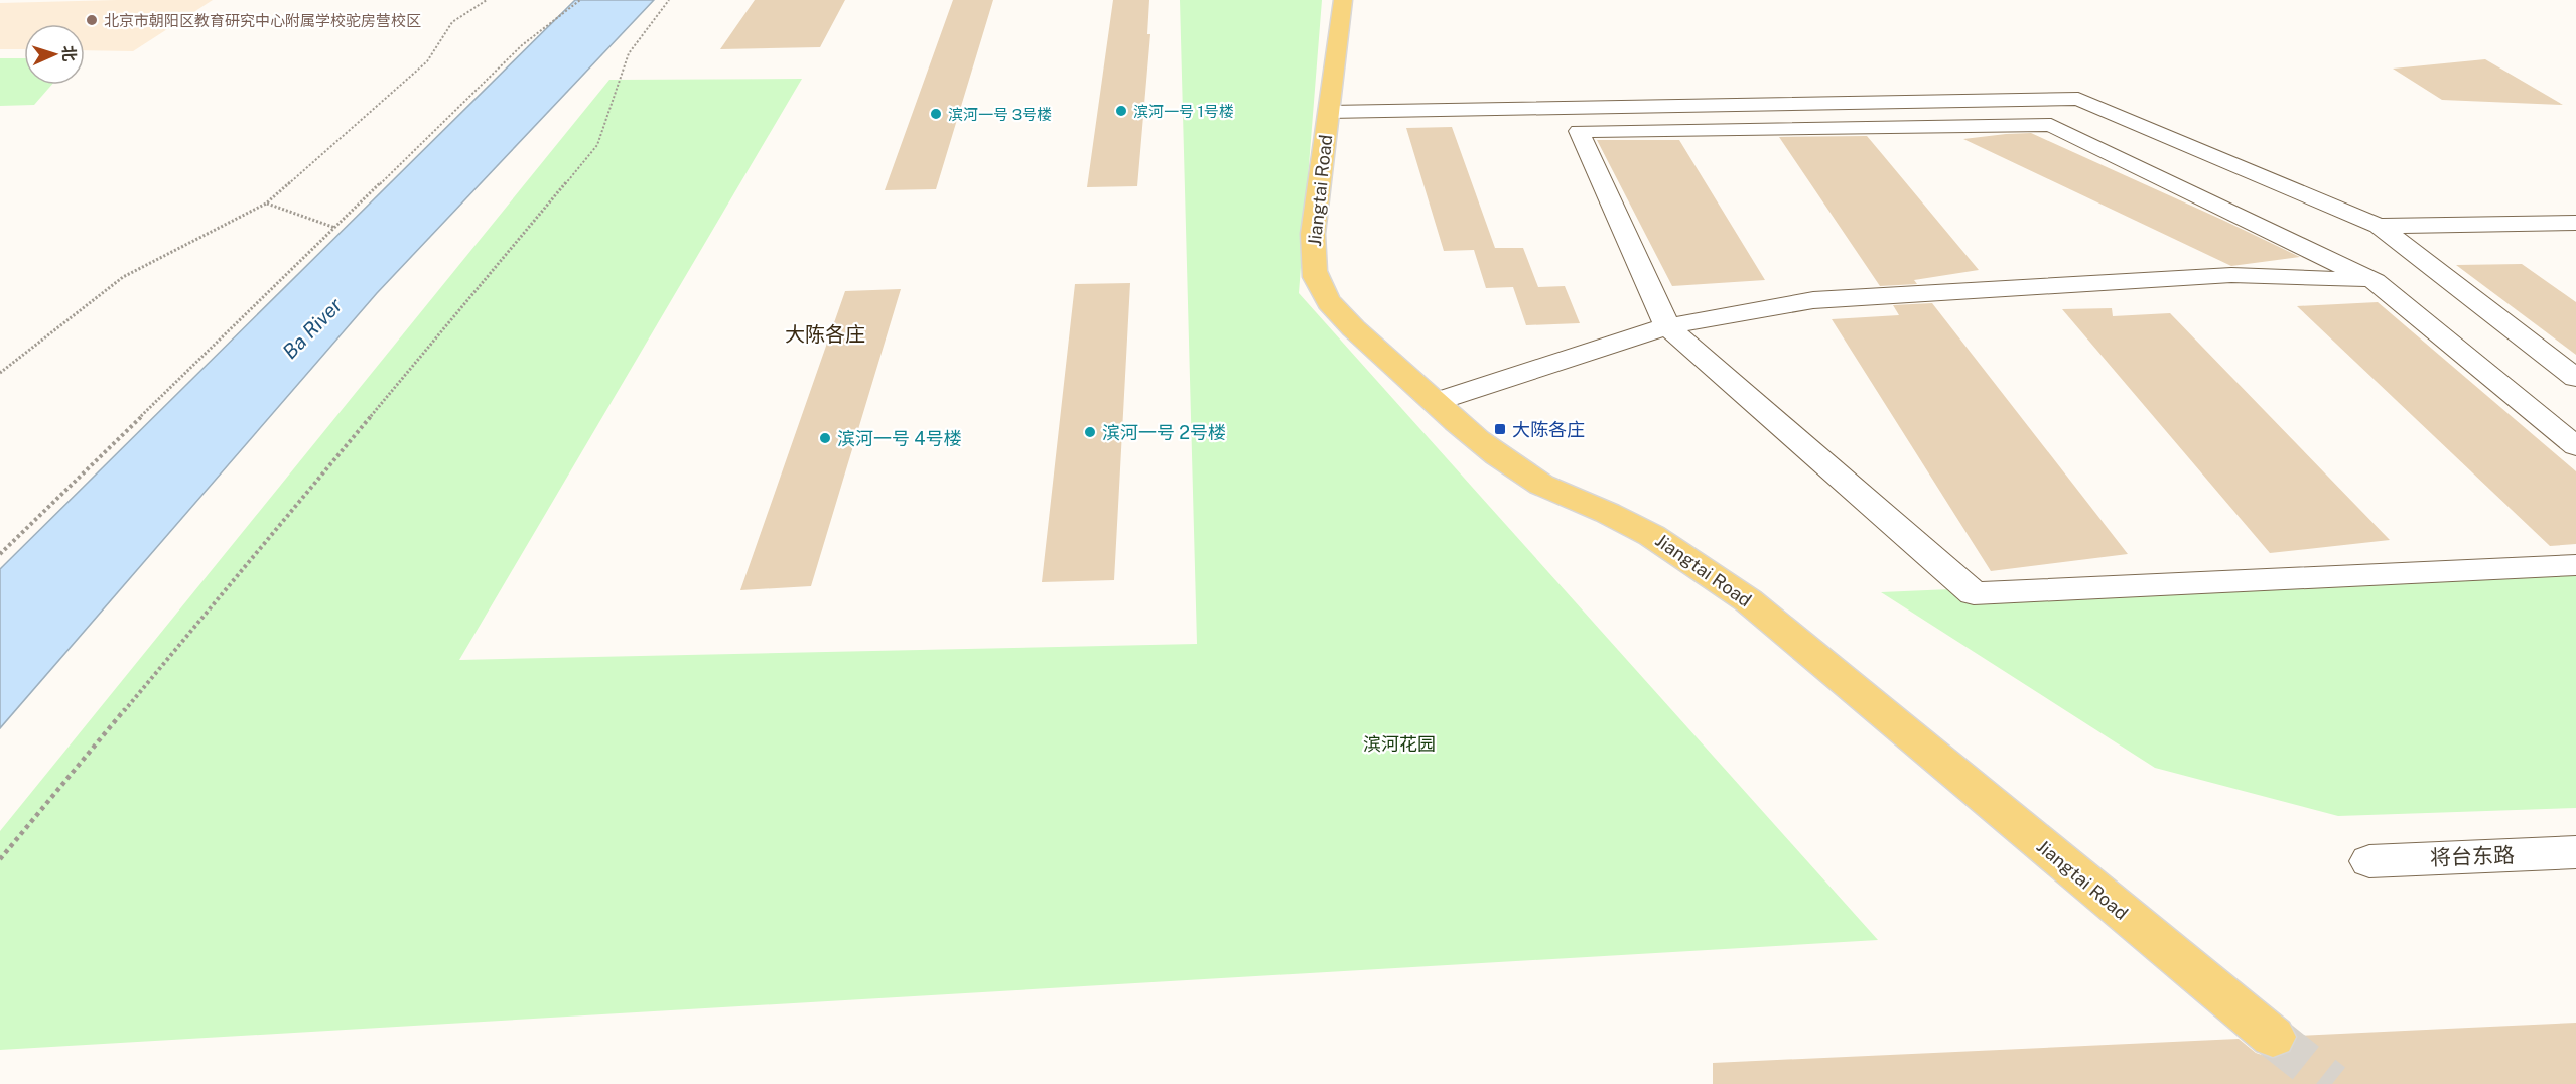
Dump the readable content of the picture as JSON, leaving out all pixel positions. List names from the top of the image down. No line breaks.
{"streets":{"main road":["Jiangtai Road"],"street":["将台东路"]},"districts":["大陈各庄"],"water":["Ba River"],"parks":["滨河花园"],"places":{"other":["北京市朝阳区教育研究中心附属学校驼房营校区","滨河一号 1号楼","滨河一号 3号楼","滨河一号 2号楼","滨河一号 4号楼"],"transit":["大陈各庄"]},"north":"right"}
